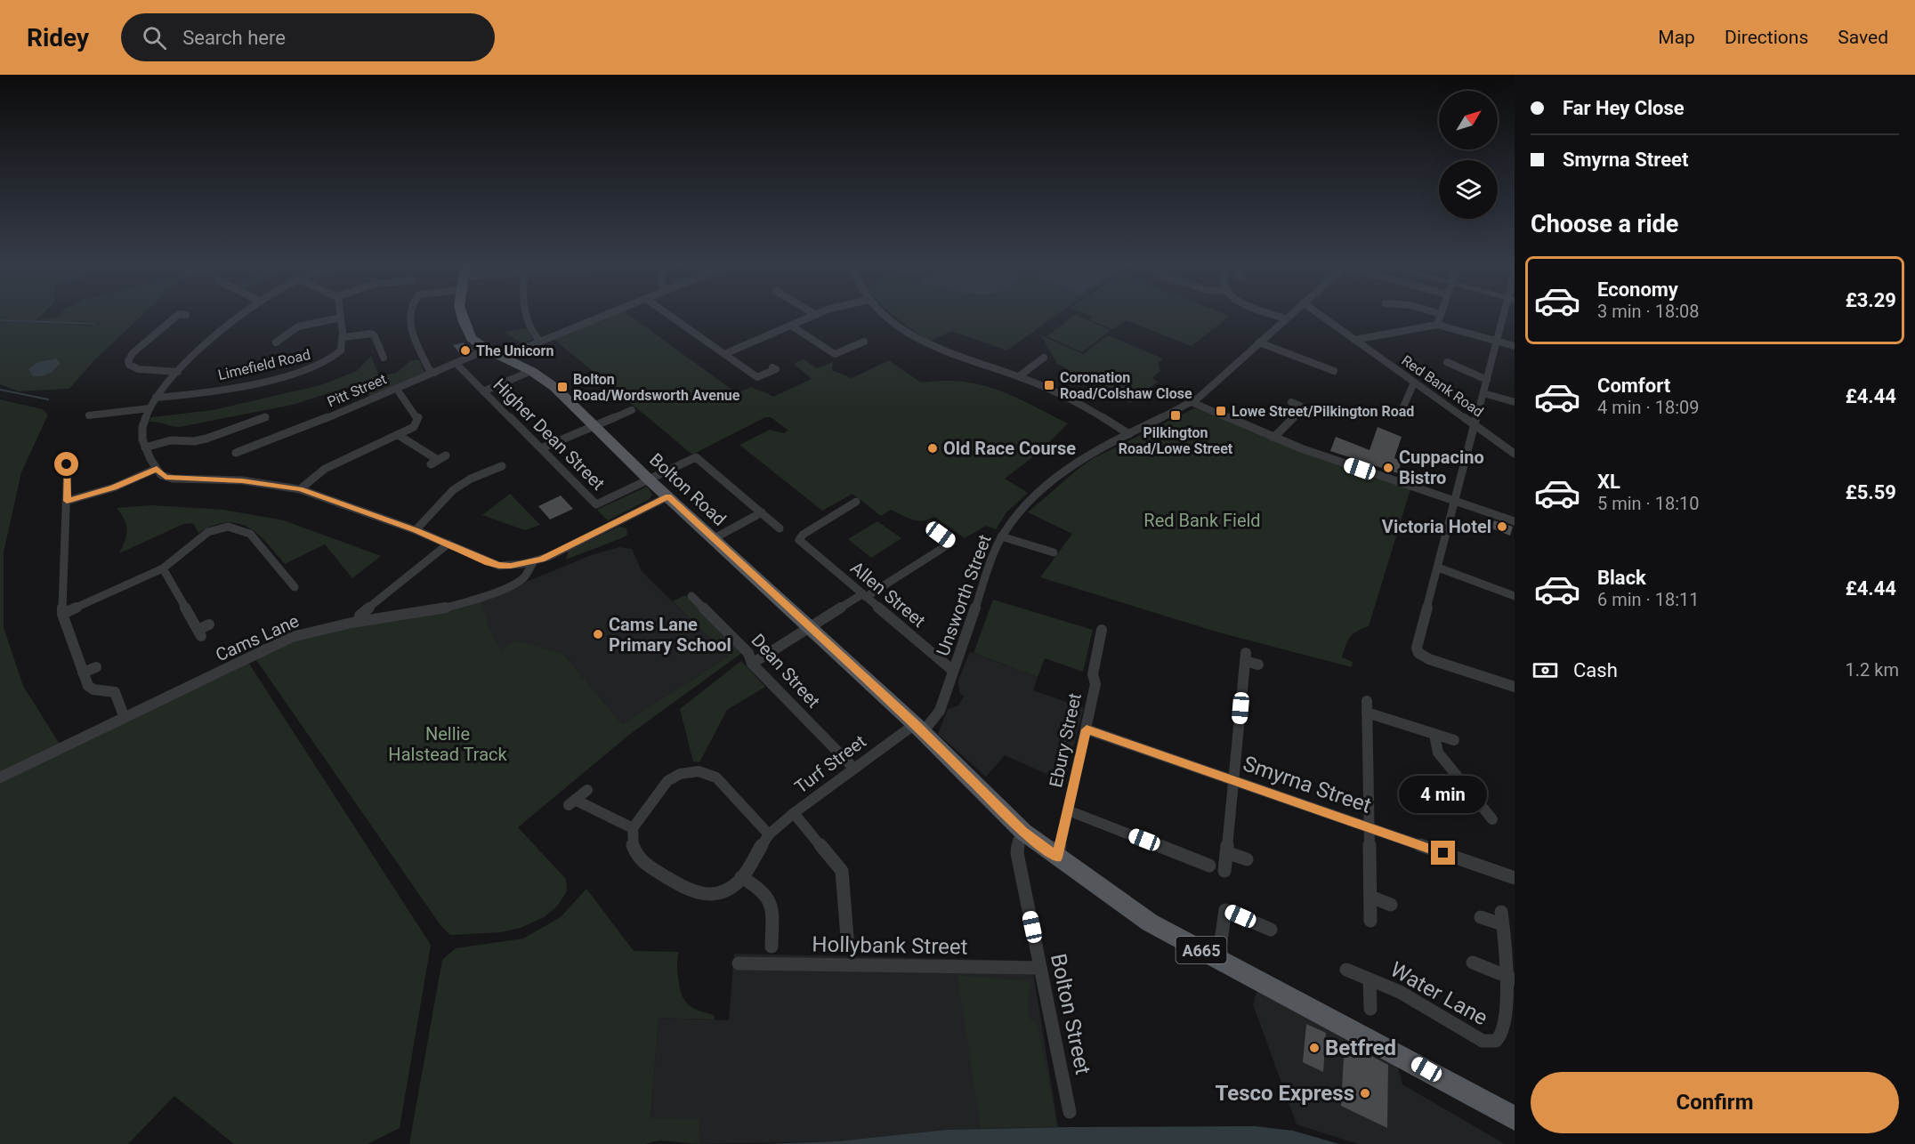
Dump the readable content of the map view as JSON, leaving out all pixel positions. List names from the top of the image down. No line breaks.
{"streets":{"main road":["Bolton Road","A665"],"street":["Limefield Road","Red Bank Road","Pitt Street","Higher Dean Street","Allen Street","Unsworth Street","Cams Lane","Dean Street","Ebury Street","Turf Street","Smyrna Street","Hollybank Street","Water Lane","Bolton Street"]},"crossings":[["Pitt Street","Higher Dean Street"],["Pitt Street","Bolton Road"],["Higher Dean Street","Bolton Road"],["Bolton Road","Unsworth Street"],["Bolton Road","Turf Street"],["Bolton Road","A665"],["Allen Street","Unsworth Street"],["Unsworth Street","Turf Street"],["Unsworth Street","A665"],["Dean Street","Turf Street"],["Ebury Street","Smyrna Street"],["Ebury Street","A665"],["Turf Street","A665"],["Hollybank Street","Bolton Street"],["A665","Bolton Street"]],"parks":["Red Bank Field","Nellie Halstead Track"],"places":{"other":["The Unicorn","Old Race Course","Cuppacino Bistro","Victoria Hotel","Cams Lane Primary School","Betfred","Tesco Express"],"transit":["Coronation Road/Colshaw Close","Bolton Road/Wordsworth Avenue","Lowe Street/Pilkington Road","Pilkington Road/Lowe Street"]},"north":"top right","page":{"header":"Ridey","search":"Search here","nav":["Map","Directions","Saved"],"banner":["Far Hey Close","Smyrna Street"],"heading":"Choose a ride","list":[{"name":"Economy","note":"3 min · 18:08","value":"£3.29"},{"name":"Comfort","note":"4 min · 18:09","value":"£4.44"},{"name":"XL","note":"5 min · 18:10","value":"£5.59"},{"name":"Black","note":"6 min · 18:11","value":"£4.44"}],"pay":["Cash","1.2 km"],"bubble":"4 min","buttons":"Confirm"}}
